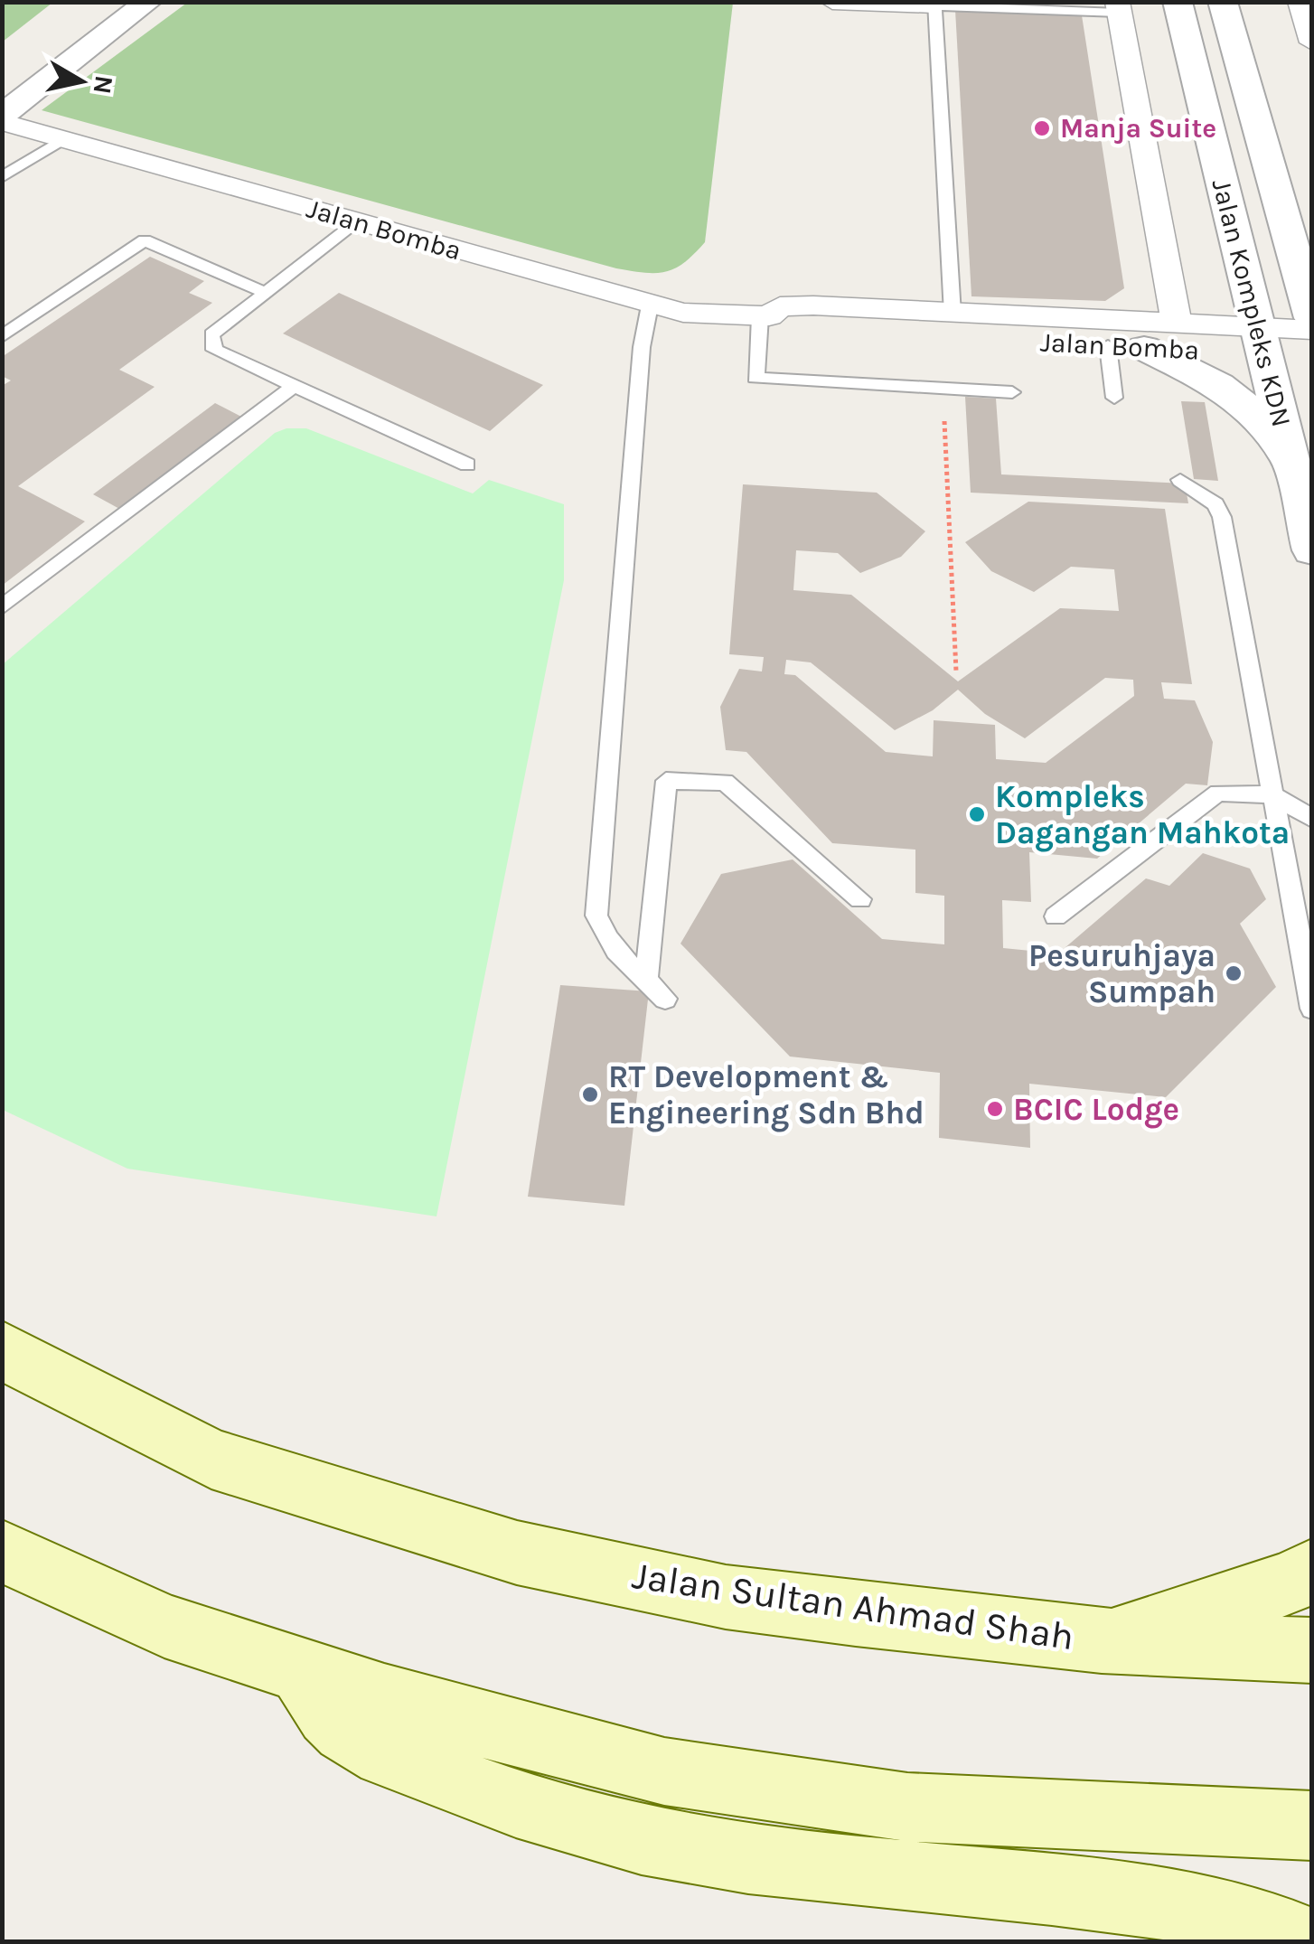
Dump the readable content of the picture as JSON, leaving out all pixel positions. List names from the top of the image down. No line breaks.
{"streets":{"main road":["Jalan Sultan Ahmad Shah"],"street":["Jalan Bomba","Jalan Kompleks KDN"]},"crossings":[["Jalan Bomba","Jalan Kompleks KDN"]],"places":["Manja Suite","Kompleks Dagangan Mahkota","Pesuruhjaya Sumpah","RT Development & Engineering Sdn Bhd","BCIC Lodge"],"north":"right"}
